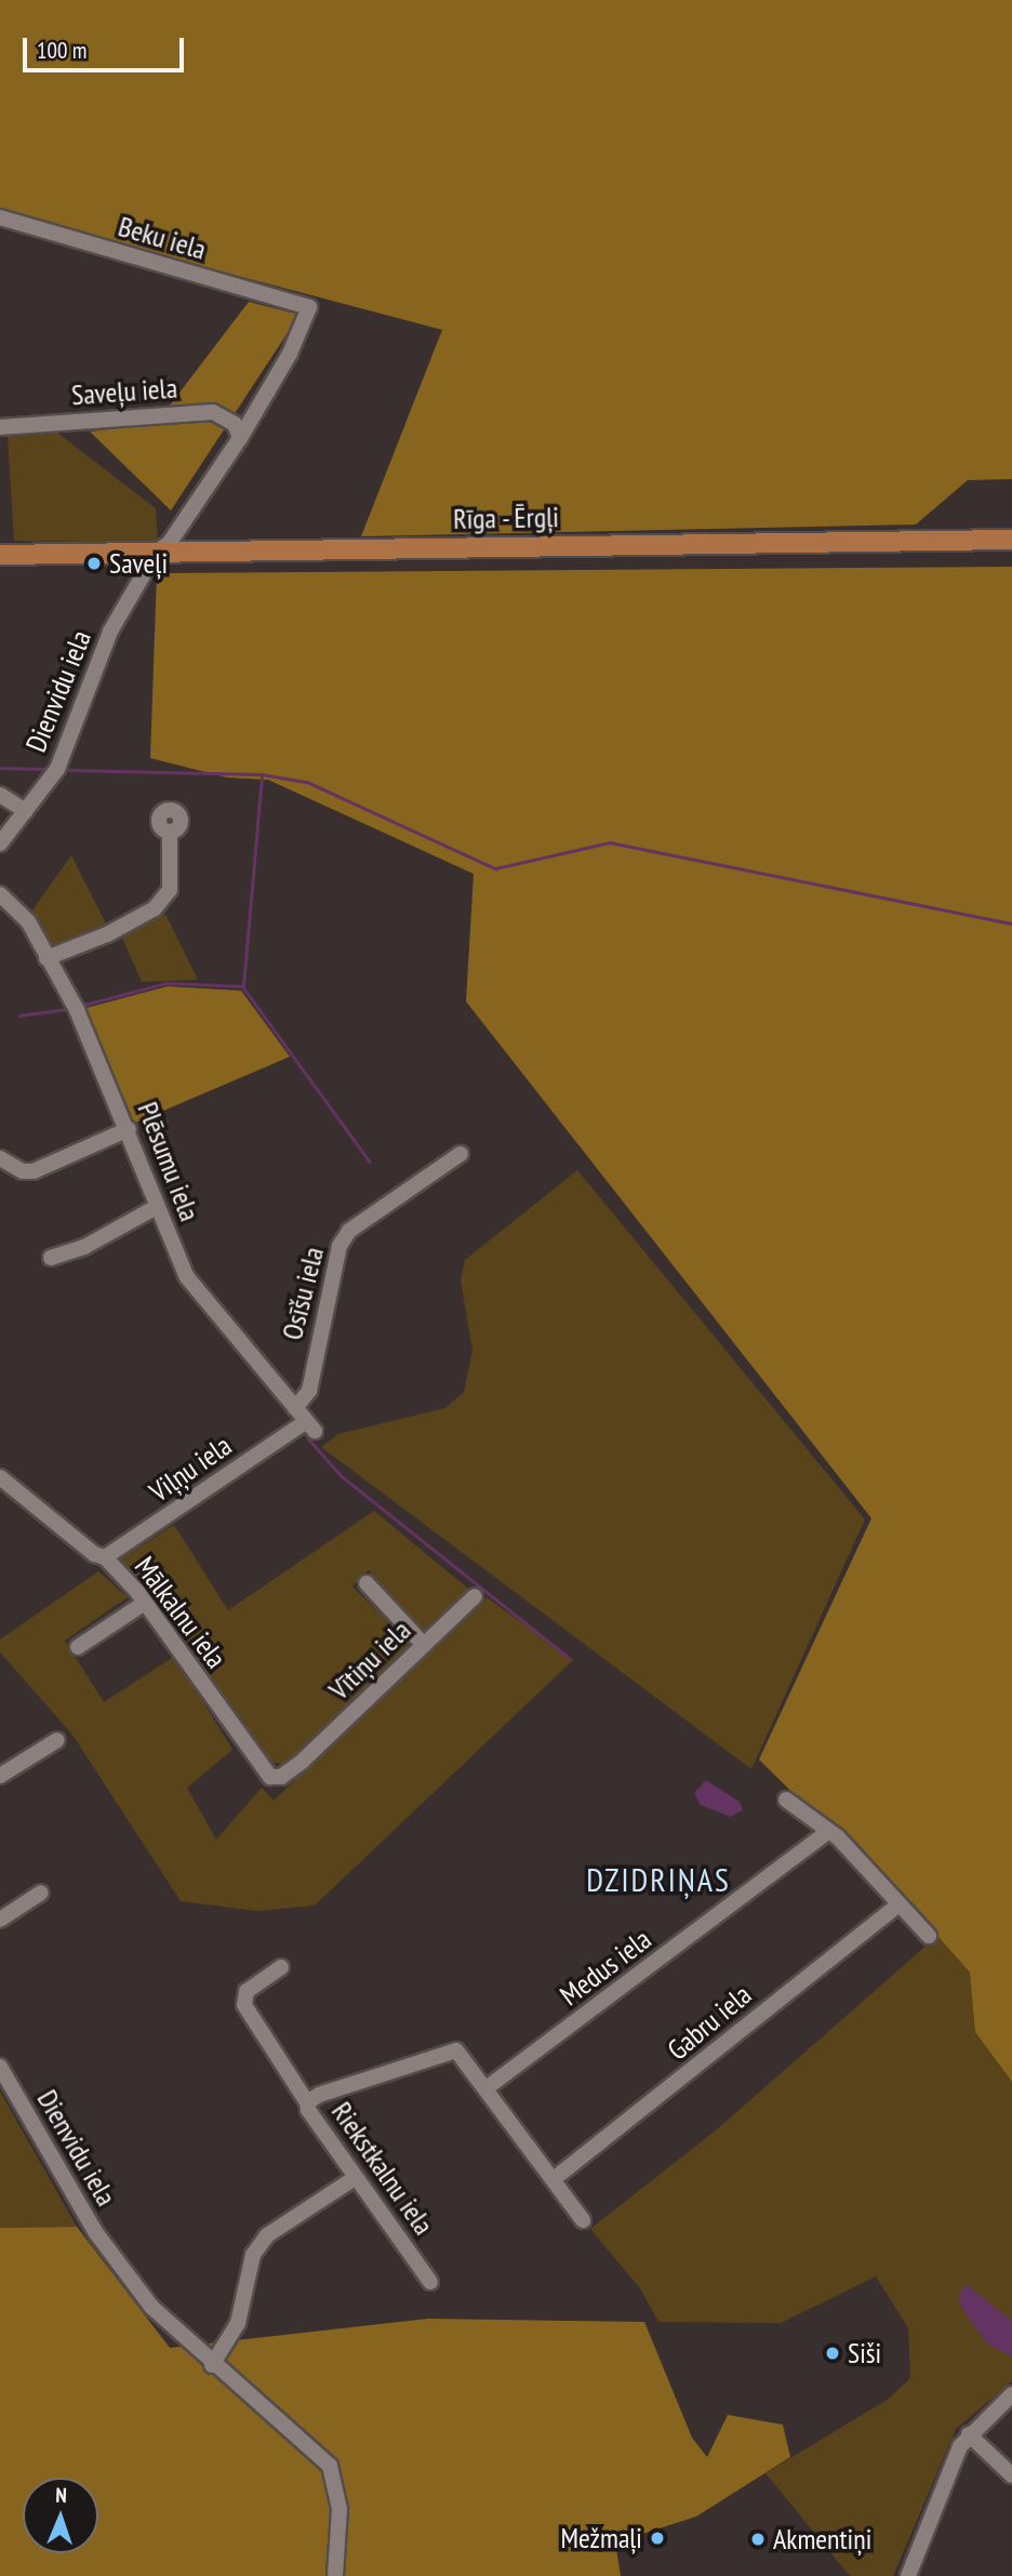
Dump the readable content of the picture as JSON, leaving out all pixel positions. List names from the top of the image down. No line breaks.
{"streets":{"main road":["Rīga - Ērgļi"],"street":["Beku iela","Saveļu iela","Dienvidu iela","Plēsumu iela","Osīšu iela","Viļņu iela","Mālkalnu iela","Vītiņu iela","Medus iela","Gabru iela","Riekstkalnu iela"]},"crossings":[["Beku iela","Dienvidu iela"],["Saveļu iela","Dienvidu iela"],["Rīga - Ērgļi","Dienvidu iela"],["Plēsumu iela","Osīšu iela"],["Plēsumu iela","Viļņu iela"],["Osīšu iela","Viļņu iela"],["Viļņu iela","Mālkalnu iela"],["Mālkalnu iela","Vītiņu iela"],["Medus iela","Riekstkalnu iela"]],"districts":["DZIDRIŅAS"],"places":["Saveļi","Siši","Mežmaļi","Akmentiņi"],"scale_bar":"100 m","north":"top"}
